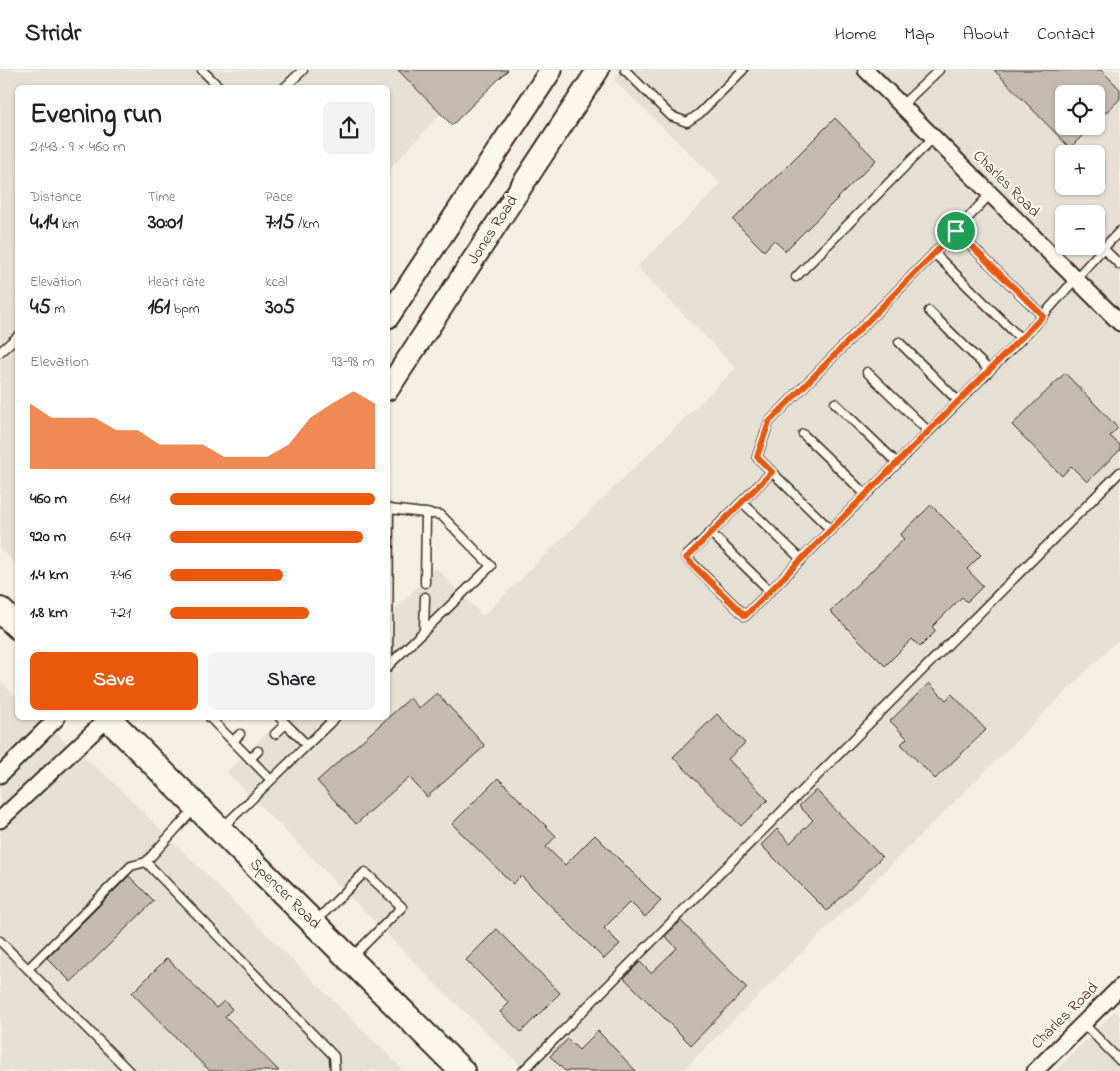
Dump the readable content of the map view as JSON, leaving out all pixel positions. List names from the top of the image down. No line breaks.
{"streets":{"main road":["Jones Road","Spencer Road"],"street":["Charles Road"]},"page":{"header":"Stridr","nav":["Home","Map","About","Contact"],"map_buttons":["+","−"],"heading":["Evening run","21:43 · 9 × 460 m"],"stats":[["Distance","4.14 km"],["Time","30:01"],["Pace","7:15 /km"],["Elevation","45 m"],["Heart rate","161 bpm"],["kcal","305"]],"chart":["Elevation","93–98 m"],"list":[{"name":"460 m","note":"6:41"},{"name":"920 m","note":"6:47"},{"name":"1.4 km","note":"7:46"},{"name":"1.8 km","note":"7:21"}],"buttons":["Save","Share"]}}
